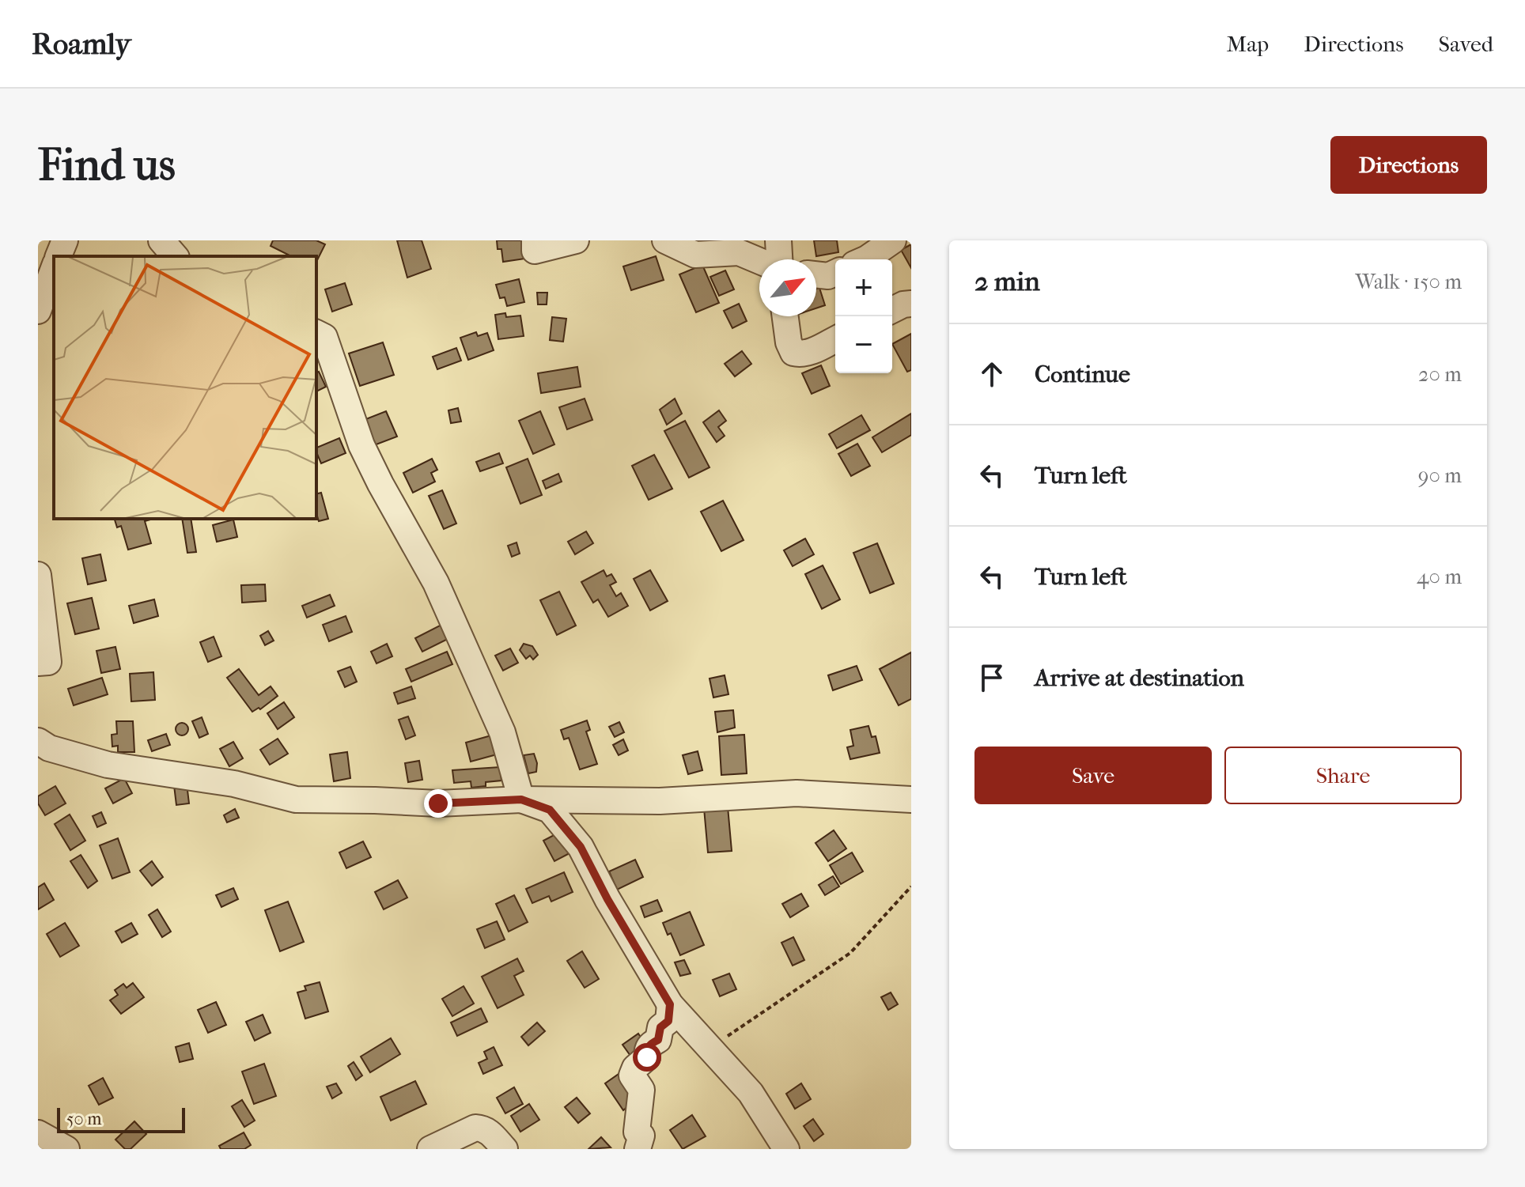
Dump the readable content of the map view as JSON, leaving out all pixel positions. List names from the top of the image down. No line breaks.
{"scale_bar":"50 m","north":"top right","page":{"header":"Roamly","nav":["Map","Directions","Saved"],"buttons":["Directions",["Save","Share"]],"title":"Find us","heading":["2 min","Walk · 150 m"],"map_buttons":["+","−"],"list":[["Continue","20 m"],["Turn left","90 m"],["Turn left","40 m"],"Arrive at destination"],"scale":"50 m"}}
